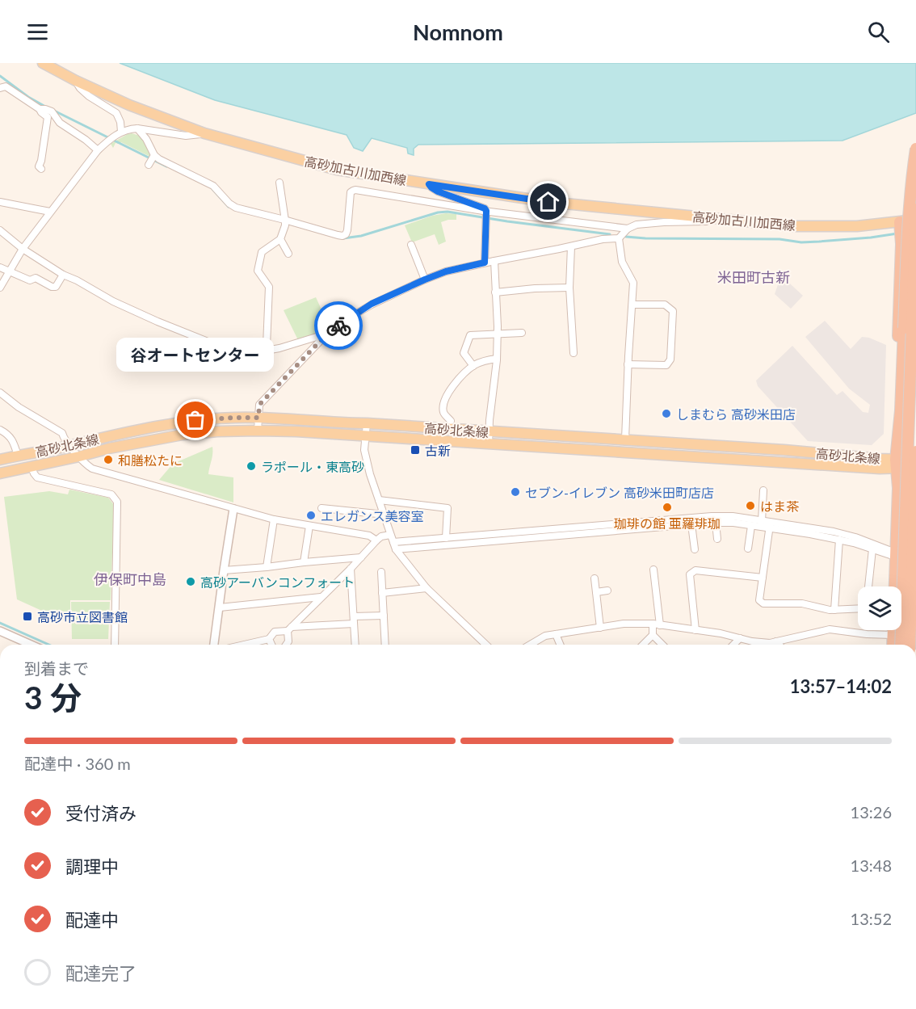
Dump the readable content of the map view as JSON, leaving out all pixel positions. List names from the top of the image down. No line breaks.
{"streets":{"main road":["高砂加古川加西線","高砂北条線"]},"districts":["米田町古新","伊保町中島"],"places":{"other":["しまむら 高砂米田店","谷オートセンター","和膳松たに","ラポール・東高砂","セブン-イレブン 高砂米田町店店","はま茶","珈琲の館 亜羅琲珈","エレガンス美容室","高砂アーバンコンフォート"],"transit":["古新","高砂市立図書館"]},"page":{"header":"Nomnom","bubble":"谷オートセンター","heading":["3 分","到着まで","13:57–14:02"],"bar":"配達中 · 360 m","list":[["受付済み","13:26"],["調理中","13:48"],["配達中","13:52"],"配達完了"]}}
